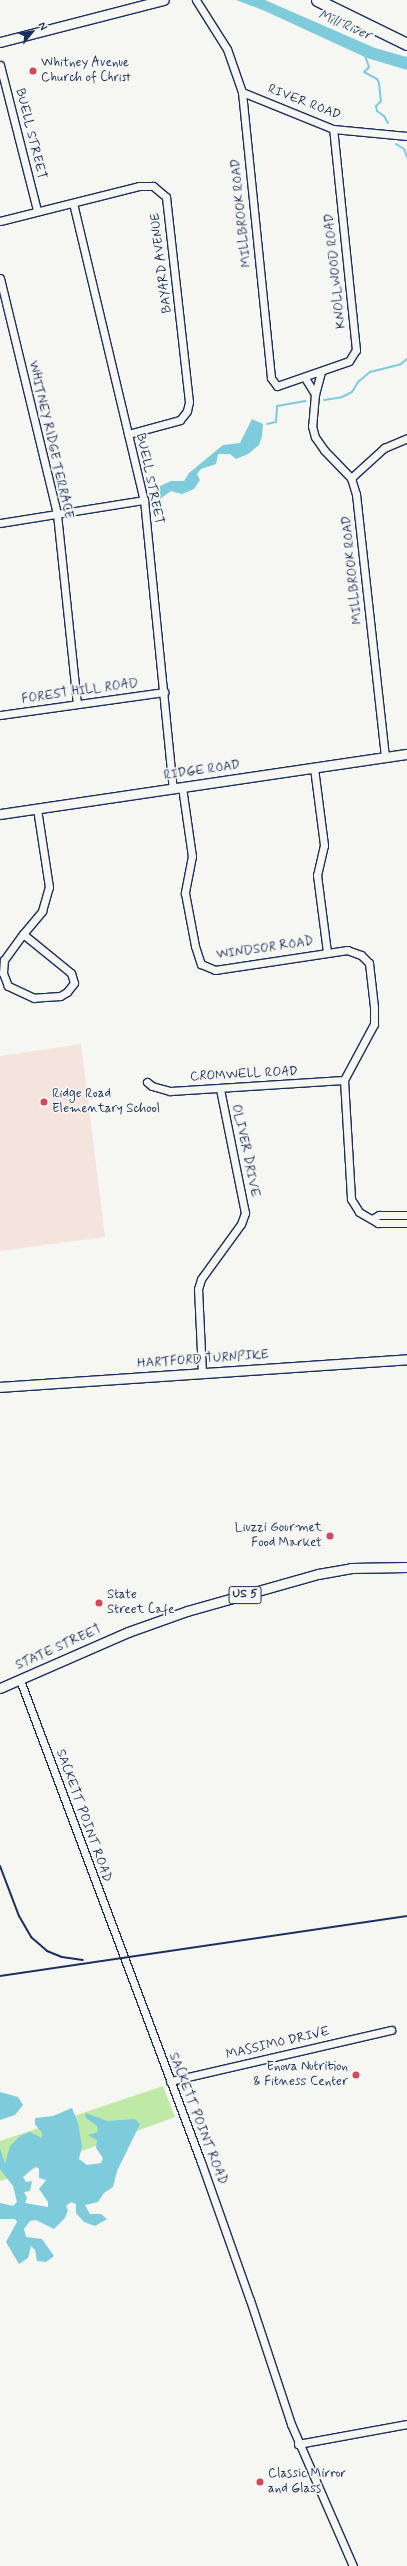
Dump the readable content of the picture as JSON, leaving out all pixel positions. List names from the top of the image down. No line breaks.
{"streets":{"main road":["RIDGE ROAD","HARTFORD TURNPIKE","US 5","STATE STREET"],"street":["RIVER ROAD","BUELL STREET","MILLBROOK ROAD","BAYARD AVENUE","KNOLLWOOD ROAD","WHITNEY RIDGE TERRACE","FOREST HILL ROAD","WINDSOR ROAD","CROMWELL ROAD","OLIVER DRIVE","SACKETT POINT ROAD","MASSIMO DRIVE"]},"crossings":[["RIVER ROAD","MILLBROOK ROAD"],["RIVER ROAD","KNOLLWOOD ROAD"],["BUELL STREET","BAYARD AVENUE"],["BUELL STREET","FOREST HILL ROAD"],["BUELL STREET","RIDGE ROAD"],["BUELL STREET","WINDSOR ROAD"],["MILLBROOK ROAD","KNOLLWOOD ROAD"],["MILLBROOK ROAD","RIDGE ROAD"],["WHITNEY RIDGE TERRACE","FOREST HILL ROAD"],["RIDGE ROAD","WINDSOR ROAD"],["CROMWELL ROAD","OLIVER DRIVE"],["OLIVER DRIVE","HARTFORD TURNPIKE"],["STATE STREET","SACKETT POINT ROAD"],["SACKETT POINT ROAD","MASSIMO DRIVE"]],"water":["Mill River"],"places":["Whitney Avenue Church of Christ","Ridge Road Elementary School","Liuzzi Gourmet Food Market","State Street Cafe","Enova Nutrition & Fitness Center","Classic Mirror and Glass"],"north":"top right"}
